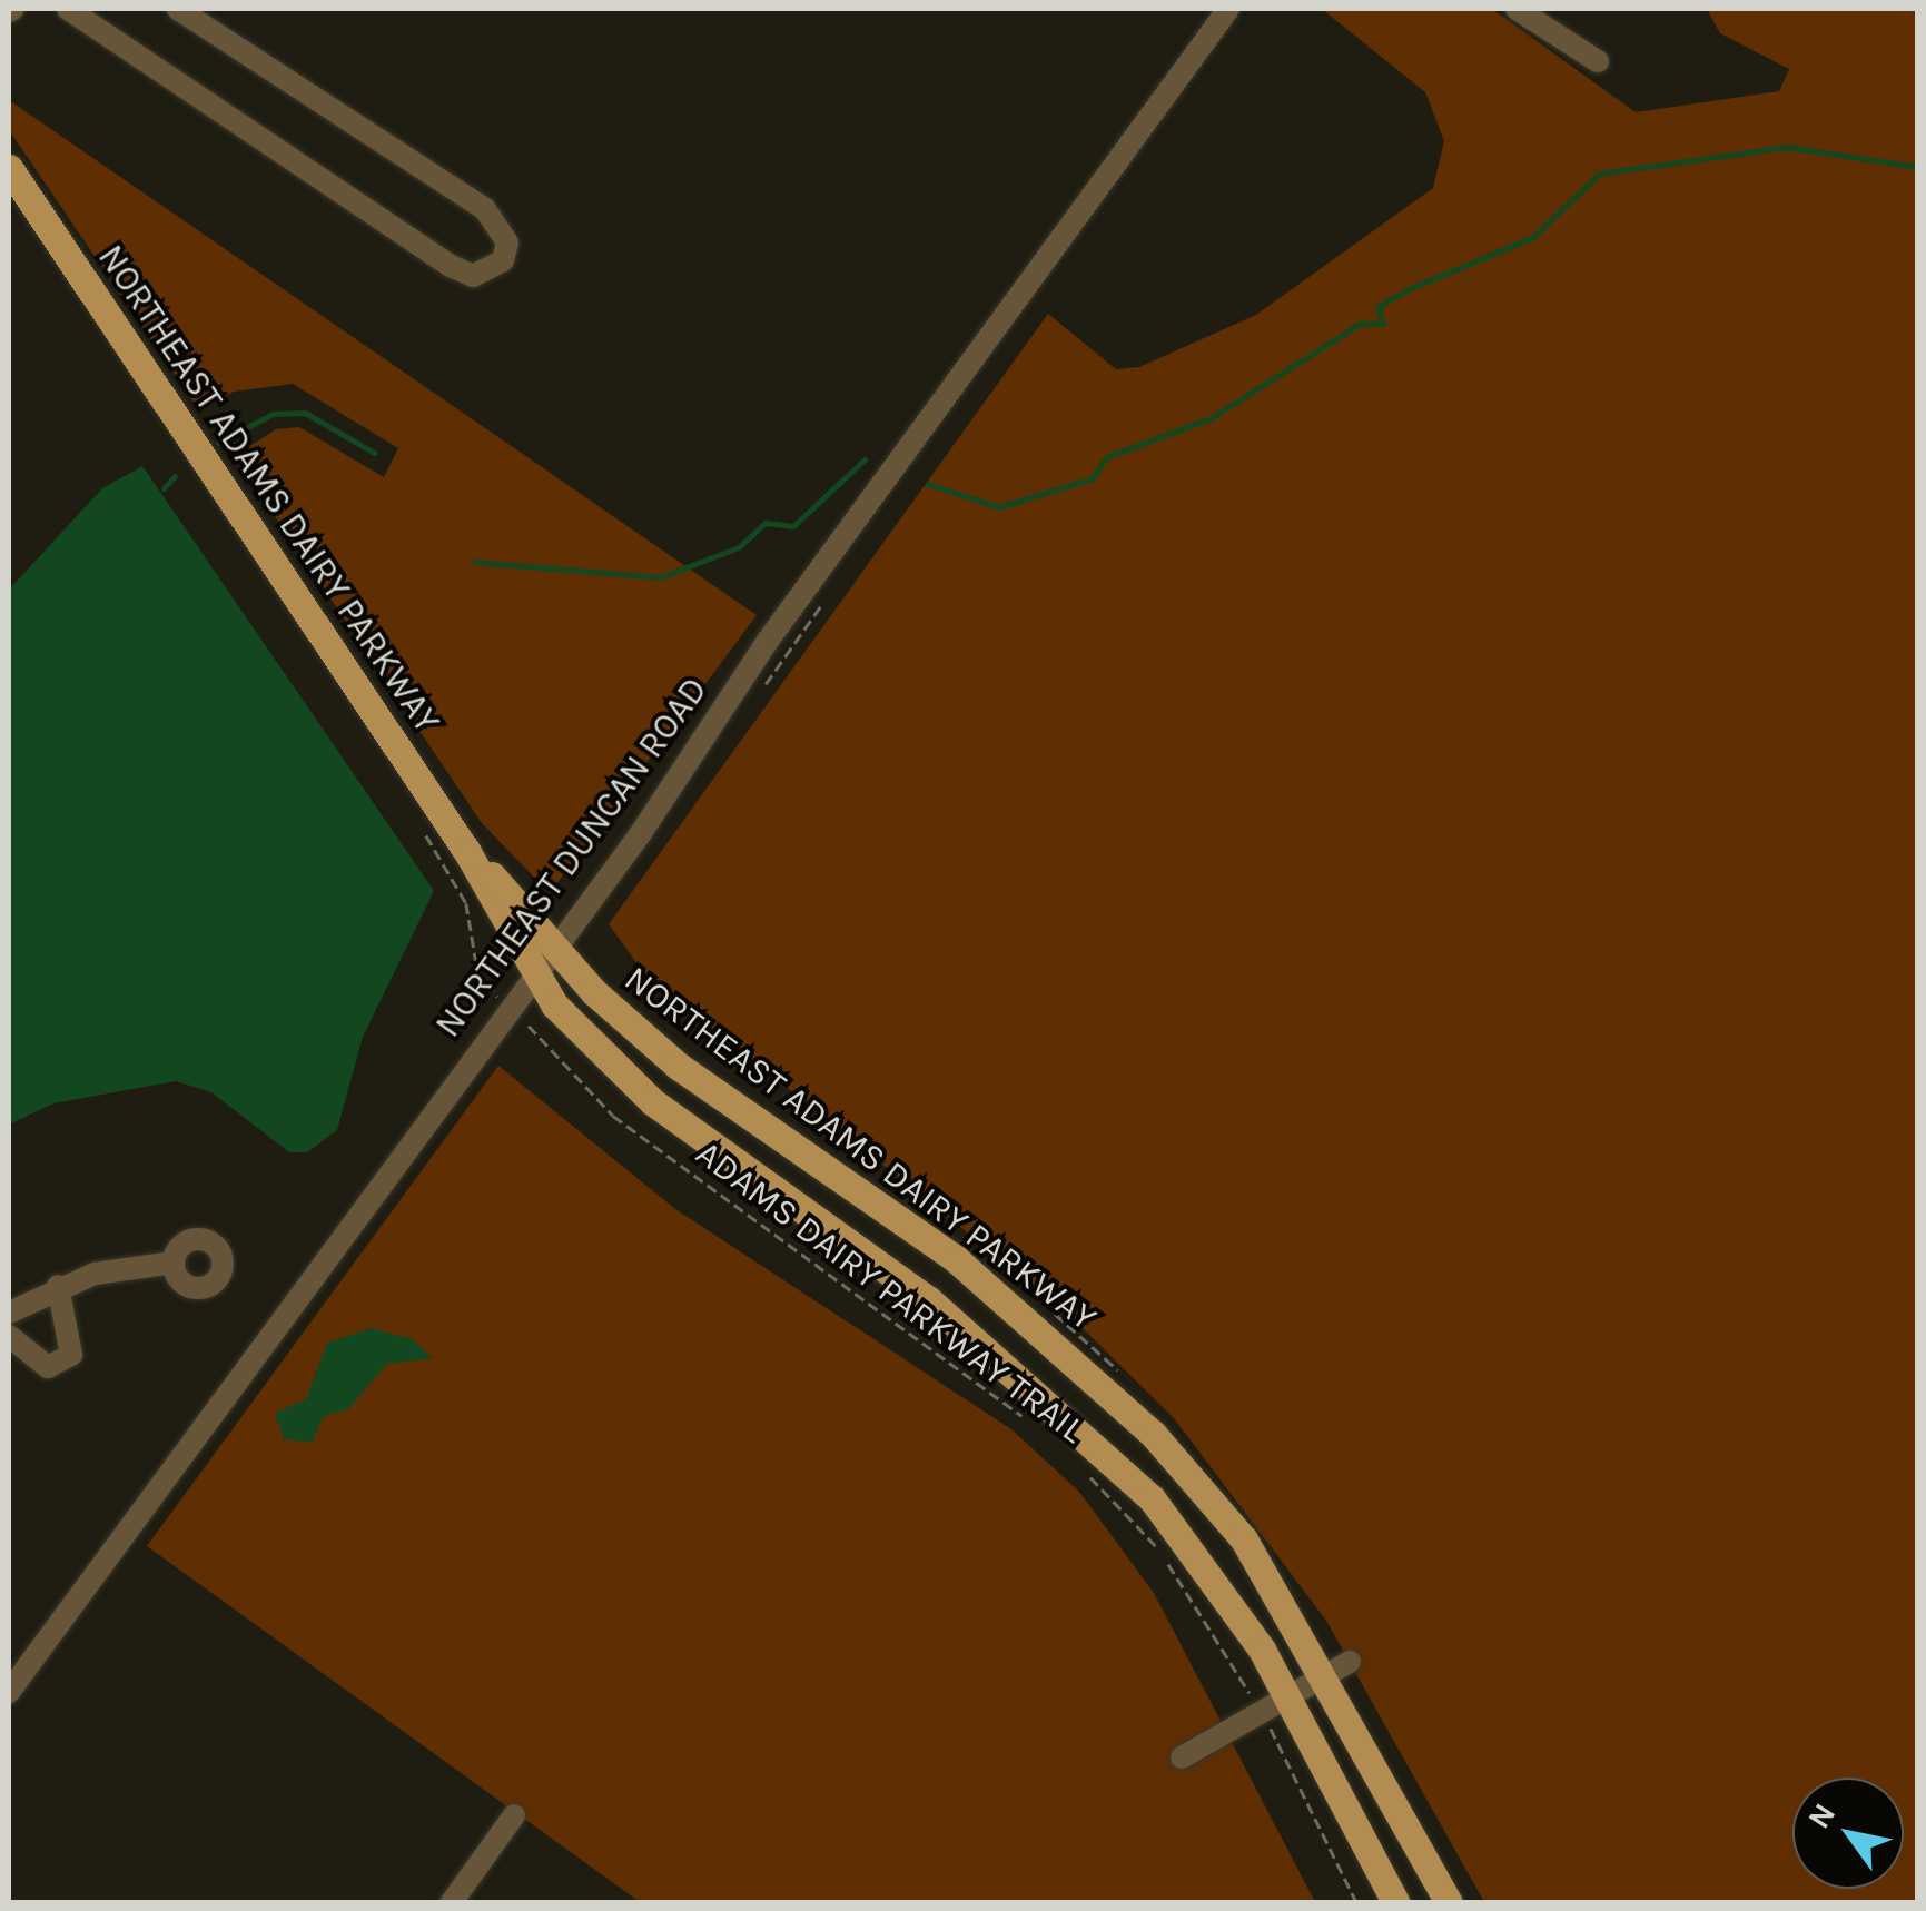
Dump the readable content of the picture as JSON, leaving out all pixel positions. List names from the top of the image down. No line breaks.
{"streets":{"main road":["NORTHEAST ADAMS DAIRY PARKWAY"],"street":["NORTHEAST DUNCAN ROAD"],"path":["ADAMS DAIRY PARKWAY TRAIL"]},"crossings":[["NORTHEAST ADAMS DAIRY PARKWAY","NORTHEAST DUNCAN ROAD"]],"north":"top left"}
